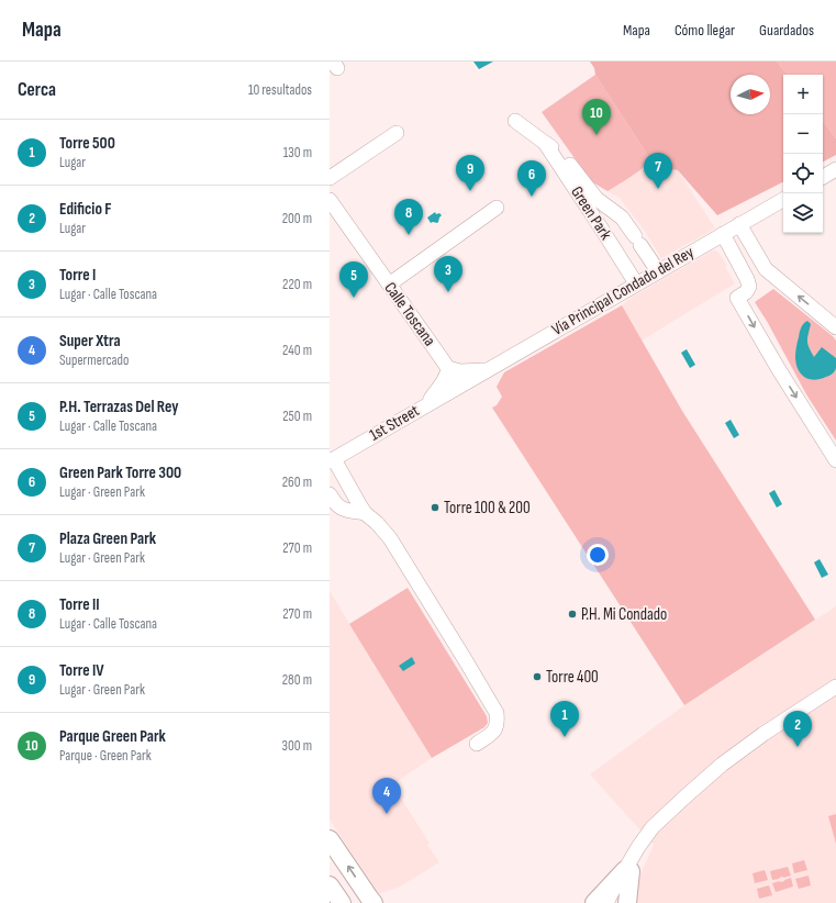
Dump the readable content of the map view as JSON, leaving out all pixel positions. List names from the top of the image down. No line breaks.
{"streets":{"street":["Green Park","Vía Principal Condado del Rey","Calle Toscana","1st Street"]},"crossings":[["Green Park","Vía Principal Condado del Rey"],["Vía Principal Condado del Rey","Calle Toscana"],["Vía Principal Condado del Rey","1st Street"],["Calle Toscana","1st Street"]],"places":["Torre 100 & 200","P.H. Mi Condado","Torre 400"],"north":"right","page":{"header":"Mapa","nav":["Mapa","Cómo llegar","Guardados"],"heading":["Cerca","10 resultados"],"map_buttons":["+","−"],"pins":["10","7","9","6","8","3","5","1","2","4"],"list":[{"mark":"1","name":"Torre 500","note":"Lugar","value":"130 m"},{"mark":"2","name":"Edificio F","note":"Lugar","value":"200 m"},{"mark":"3","name":"Torre I","note":"Lugar · Calle Toscana","value":"220 m"},{"mark":"4","name":"Super Xtra","note":"Supermercado","value":"240 m"},{"mark":"5","name":"P.H. Terrazas Del Rey","note":"Lugar · Calle Toscana","value":"250 m"},{"mark":"6","name":"Green Park Torre 300","note":"Lugar · Green Park","value":"260 m"},{"mark":"7","name":"Plaza Green Park","note":"Lugar · Green Park","value":"270 m"},{"mark":"8","name":"Torre II","note":"Lugar · Calle Toscana","value":"270 m"},{"mark":"9","name":"Torre IV","note":"Lugar · Green Park","value":"280 m"},{"mark":"10","name":"Parque Green Park","note":"Parque · Green Park","value":"300 m"}]}}
